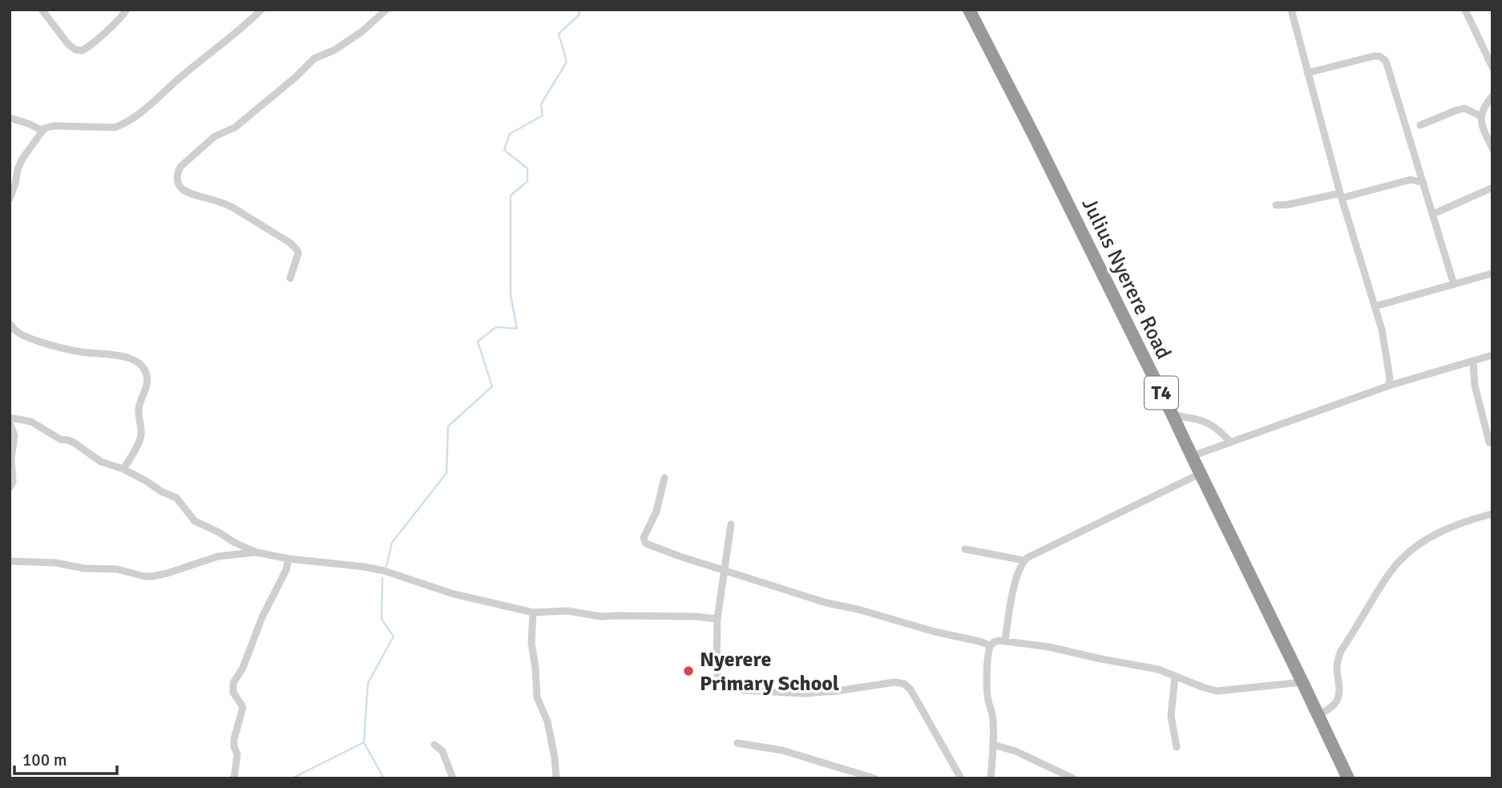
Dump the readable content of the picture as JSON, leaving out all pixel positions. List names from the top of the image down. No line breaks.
{"streets":{"highway":["Julius Nyerere Road","T4"]},"places":["Nyerere Primary School"],"scale_bar":"100 m"}
